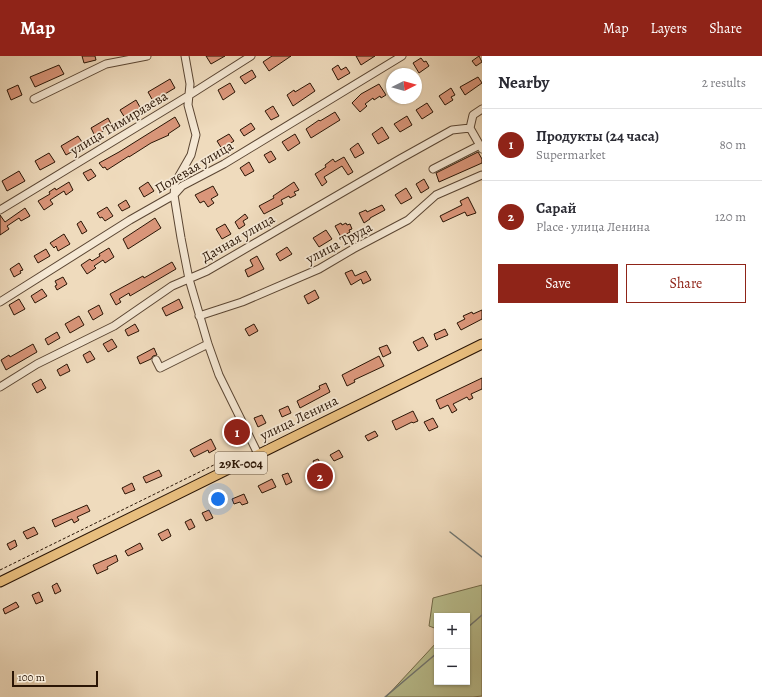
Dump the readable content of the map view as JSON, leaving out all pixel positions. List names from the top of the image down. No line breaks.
{"streets":{"main road":["улица Ленина","29К-004"],"street":["улица Тимирязева","Полевая улица","Дачная улица","улица Труда"]},"scale_bar":"100 m","north":"right","page":{"header":"Map","nav":["Map","Layers","Share"],"heading":["Nearby","2 results"],"list":[{"mark":"1","name":"Продукты (24 часа)","note":"Supermarket","value":"80 m"},{"mark":"2","name":"Сарай","note":"Place · улица Ленина","value":"120 m"}],"buttons":["Save","Share"],"pins":["1","2"],"map_buttons":["+","−"],"scale":"100 m"}}
